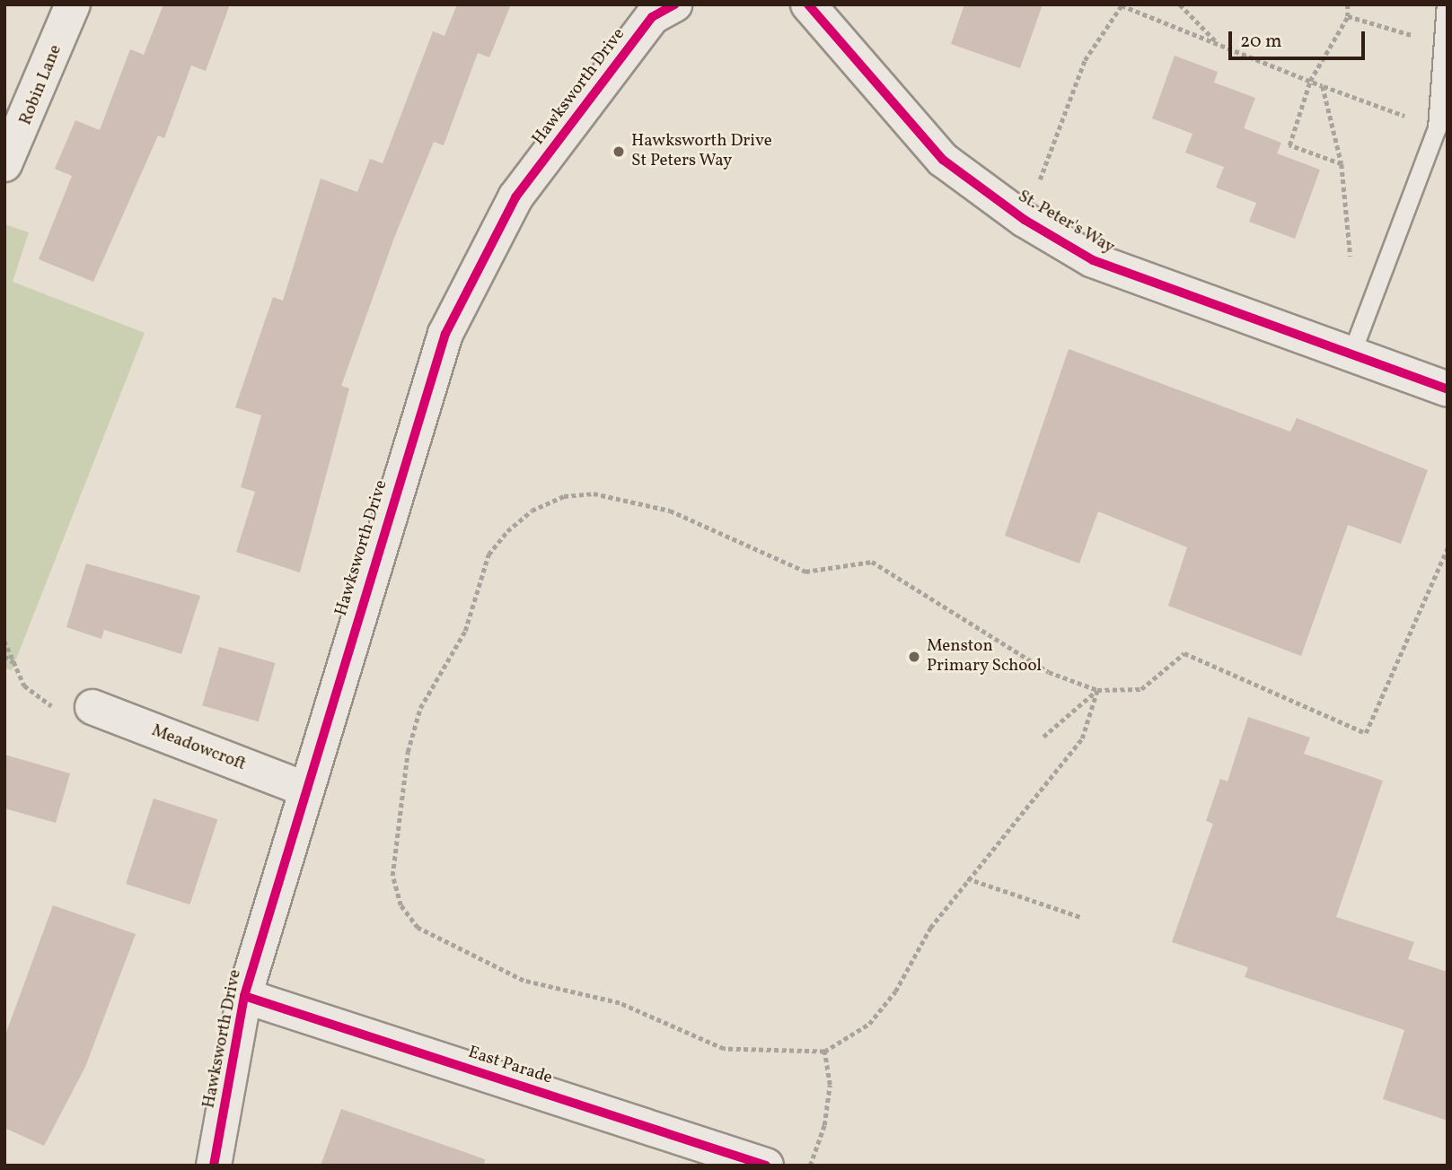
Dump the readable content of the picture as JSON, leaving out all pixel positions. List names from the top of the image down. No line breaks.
{"streets":{"street":["Robin Lane","Hawksworth Drive","St. Peter's Way","Meadowcroft","East Parade"]},"crossings":[["Hawksworth Drive","Meadowcroft"],["Hawksworth Drive","East Parade"]],"places":["Hawksworth Drive St Peters Way","Menston Primary School"],"scale_bar":"20 m"}
